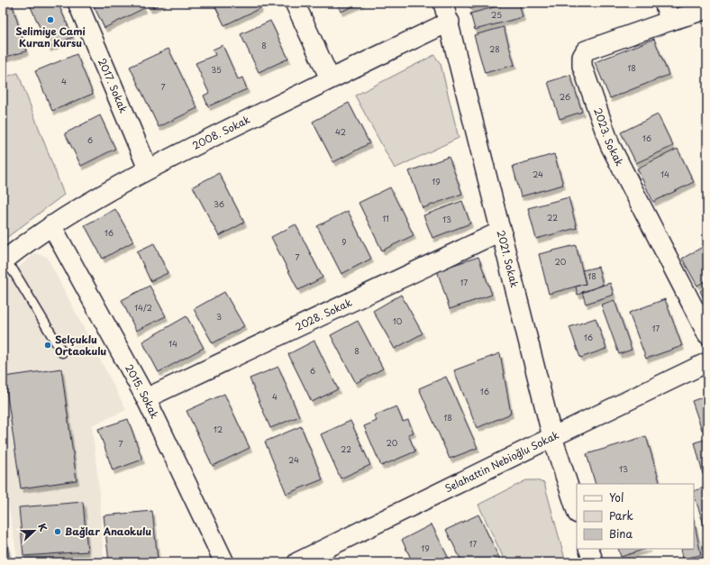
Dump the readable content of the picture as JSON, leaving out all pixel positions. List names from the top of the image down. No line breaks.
{"streets":{"street":["2017. Sokak","2008. Sokak","2023. Sokak","2021. Sokak","2028. Sokak","2015. Sokak","Selahattin Nebioğlu Sokak"]},"crossings":[["2017. Sokak","2008. Sokak"],["2008. Sokak","2021. Sokak"],["2008. Sokak","2015. Sokak"],["2021. Sokak","2028. Sokak"],["2021. Sokak","Selahattin Nebioğlu Sokak"],["2028. Sokak","2015. Sokak"]],"places":["Selimiye Cami Kuran Kursu","Selçuklu Ortaokulu","Bağlar Anaokulu"],"house_numbers":["25","8","28","18","35","4","7","26","42","16","6","24","14","19","36","22","11","13","16","9","7","20","18","17","14/2","3","10","17","16","14","8","6","16","4","18","12","20","7","22","24","13","17","19"],"legend":["Yol","Park","Bina"],"north":"right"}
